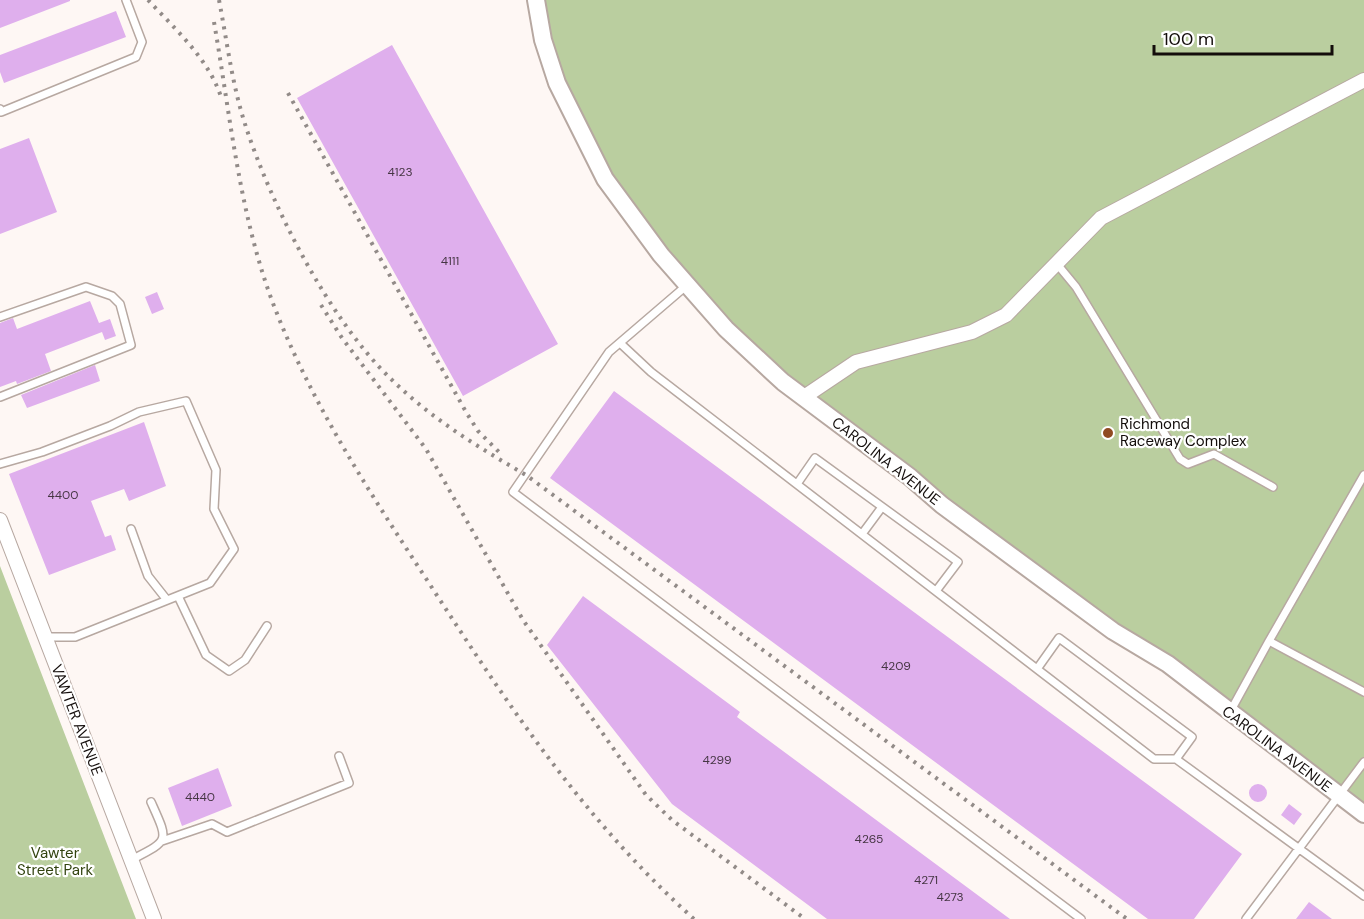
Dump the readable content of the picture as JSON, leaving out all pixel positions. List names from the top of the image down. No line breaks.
{"streets":{"street":["CAROLINA AVENUE","VAWTER AVENUE"]},"parks":["Vawter Street Park"],"places":["Richmond Raceway Complex"],"house_numbers":["4123","4111","4400","4209","4299","4440","4265","4271","4273"],"scale_bar":"100 m"}
